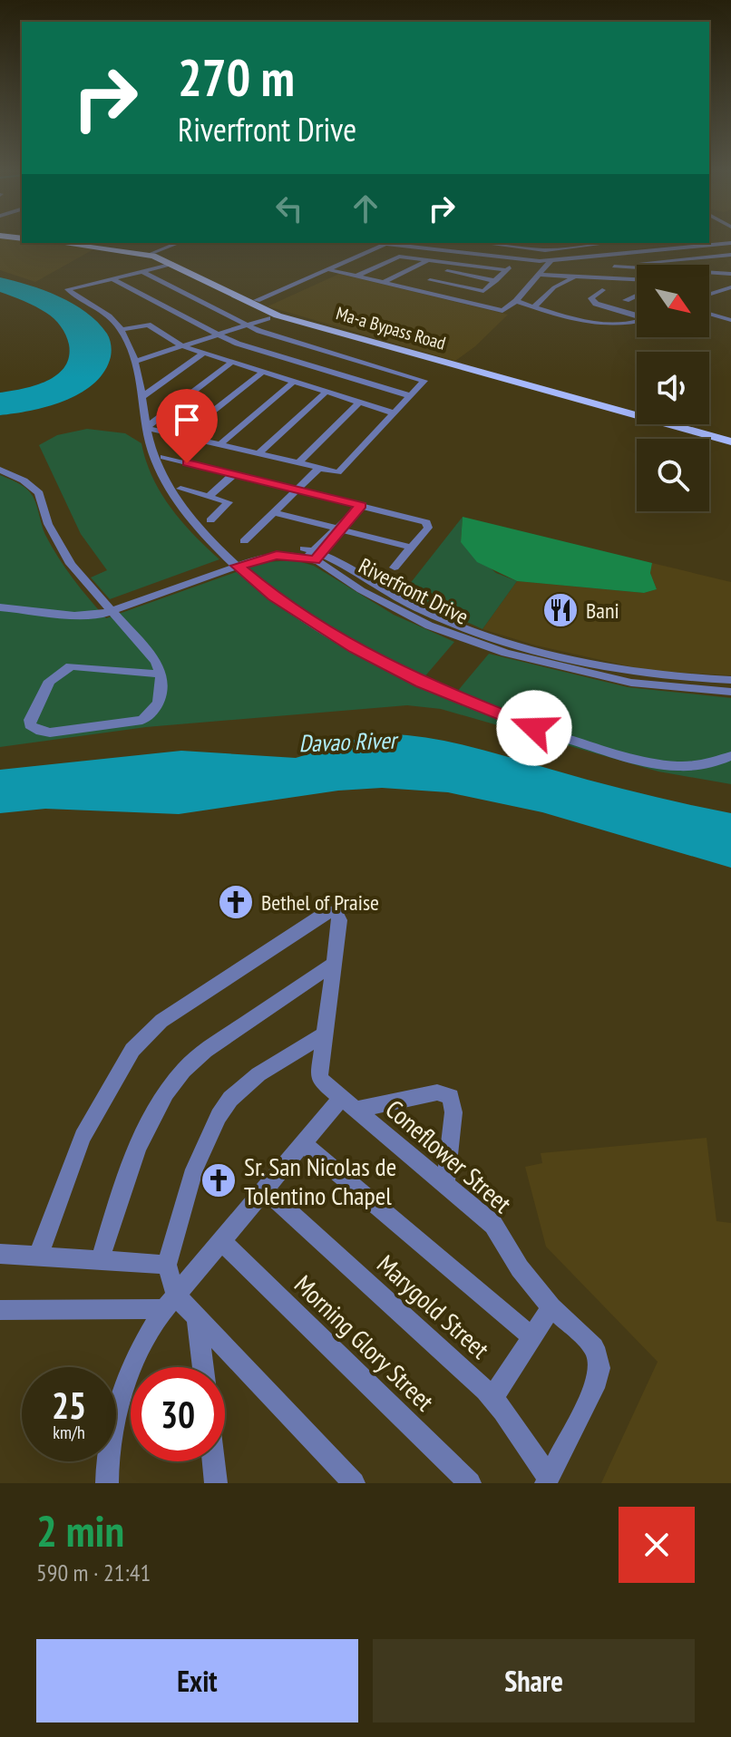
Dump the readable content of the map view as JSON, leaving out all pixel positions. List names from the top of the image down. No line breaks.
{"streets":{"main road":["Ma-a Bypass Road"],"street":["Riverfront Drive","Coneflower Street","Marygold Street","Morning Glory Street"]},"crossings":[["Coneflower Street","Marygold Street"]],"water":["Davao River"],"places":{"restaurant":["Bani"],"church":["Bethel of Praise","Sr. San Nicolas de Tolentino Chapel"]},"north":"bottom right","page":{"turn":["270 m","Riverfront Drive"],"speed":"25 km/h","limit":"30","heading":["2 min","590 m · 21:41"],"buttons":["Exit","Share"]}}
